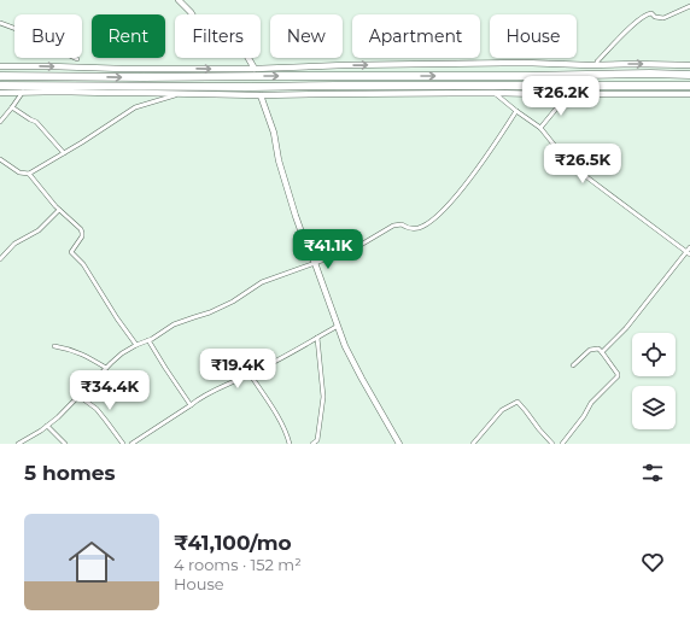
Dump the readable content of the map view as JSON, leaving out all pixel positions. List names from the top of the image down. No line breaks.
{"page":{"chip":["Buy","Rent","Filters","New","Apartment","House"],"price":["₹26.2K","₹26.5K","₹41.1K","₹19.4K","₹34.4K"],"heading":"5 homes","list":[{"name":"₹41,100/mo","note":"4 rooms · 152 m² · House"}]}}
